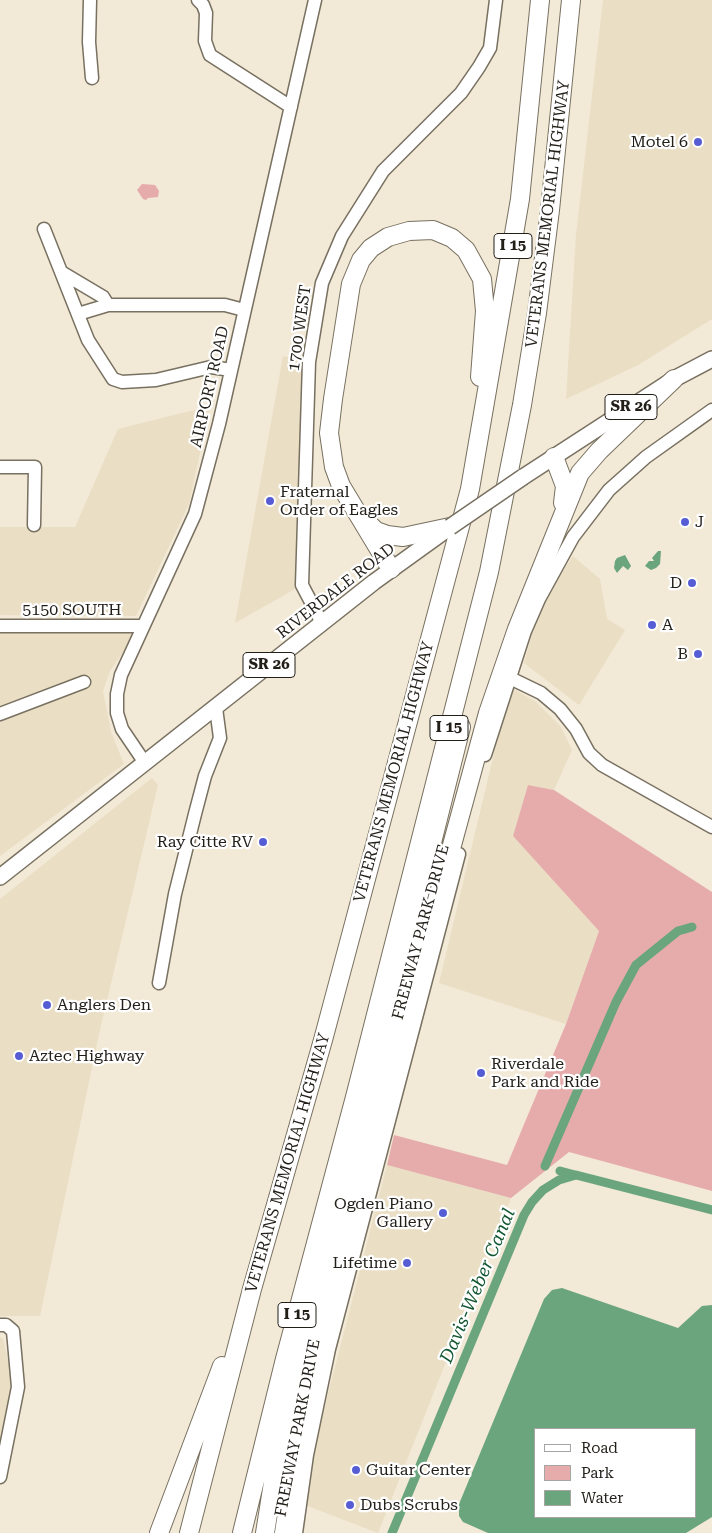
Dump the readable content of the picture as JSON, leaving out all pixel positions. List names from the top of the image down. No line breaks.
{"streets":{"highway":["VETERANS MEMORIAL HIGHWAY","I 15"],"main road":["SR 26","RIVERDALE ROAD"],"street":["1700 WEST","AIRPORT ROAD","5150 SOUTH","FREEWAY PARK DRIVE"]},"crossings":[["1700 WEST","RIVERDALE ROAD"],["AIRPORT ROAD","RIVERDALE ROAD"],["AIRPORT ROAD","5150 SOUTH"]],"water":["Davis-Weber Canal"],"places":["Motel 6","Fraternal Order of Eagles","J","D","A","B","Ray Citte RV","Anglers Den","Aztec Highway","Riverdale Park and Ride","Ogden Piano Gallery","Lifetime","Guitar Center","Dubs Scrubs"],"legend":["Road","Park","Water"]}
